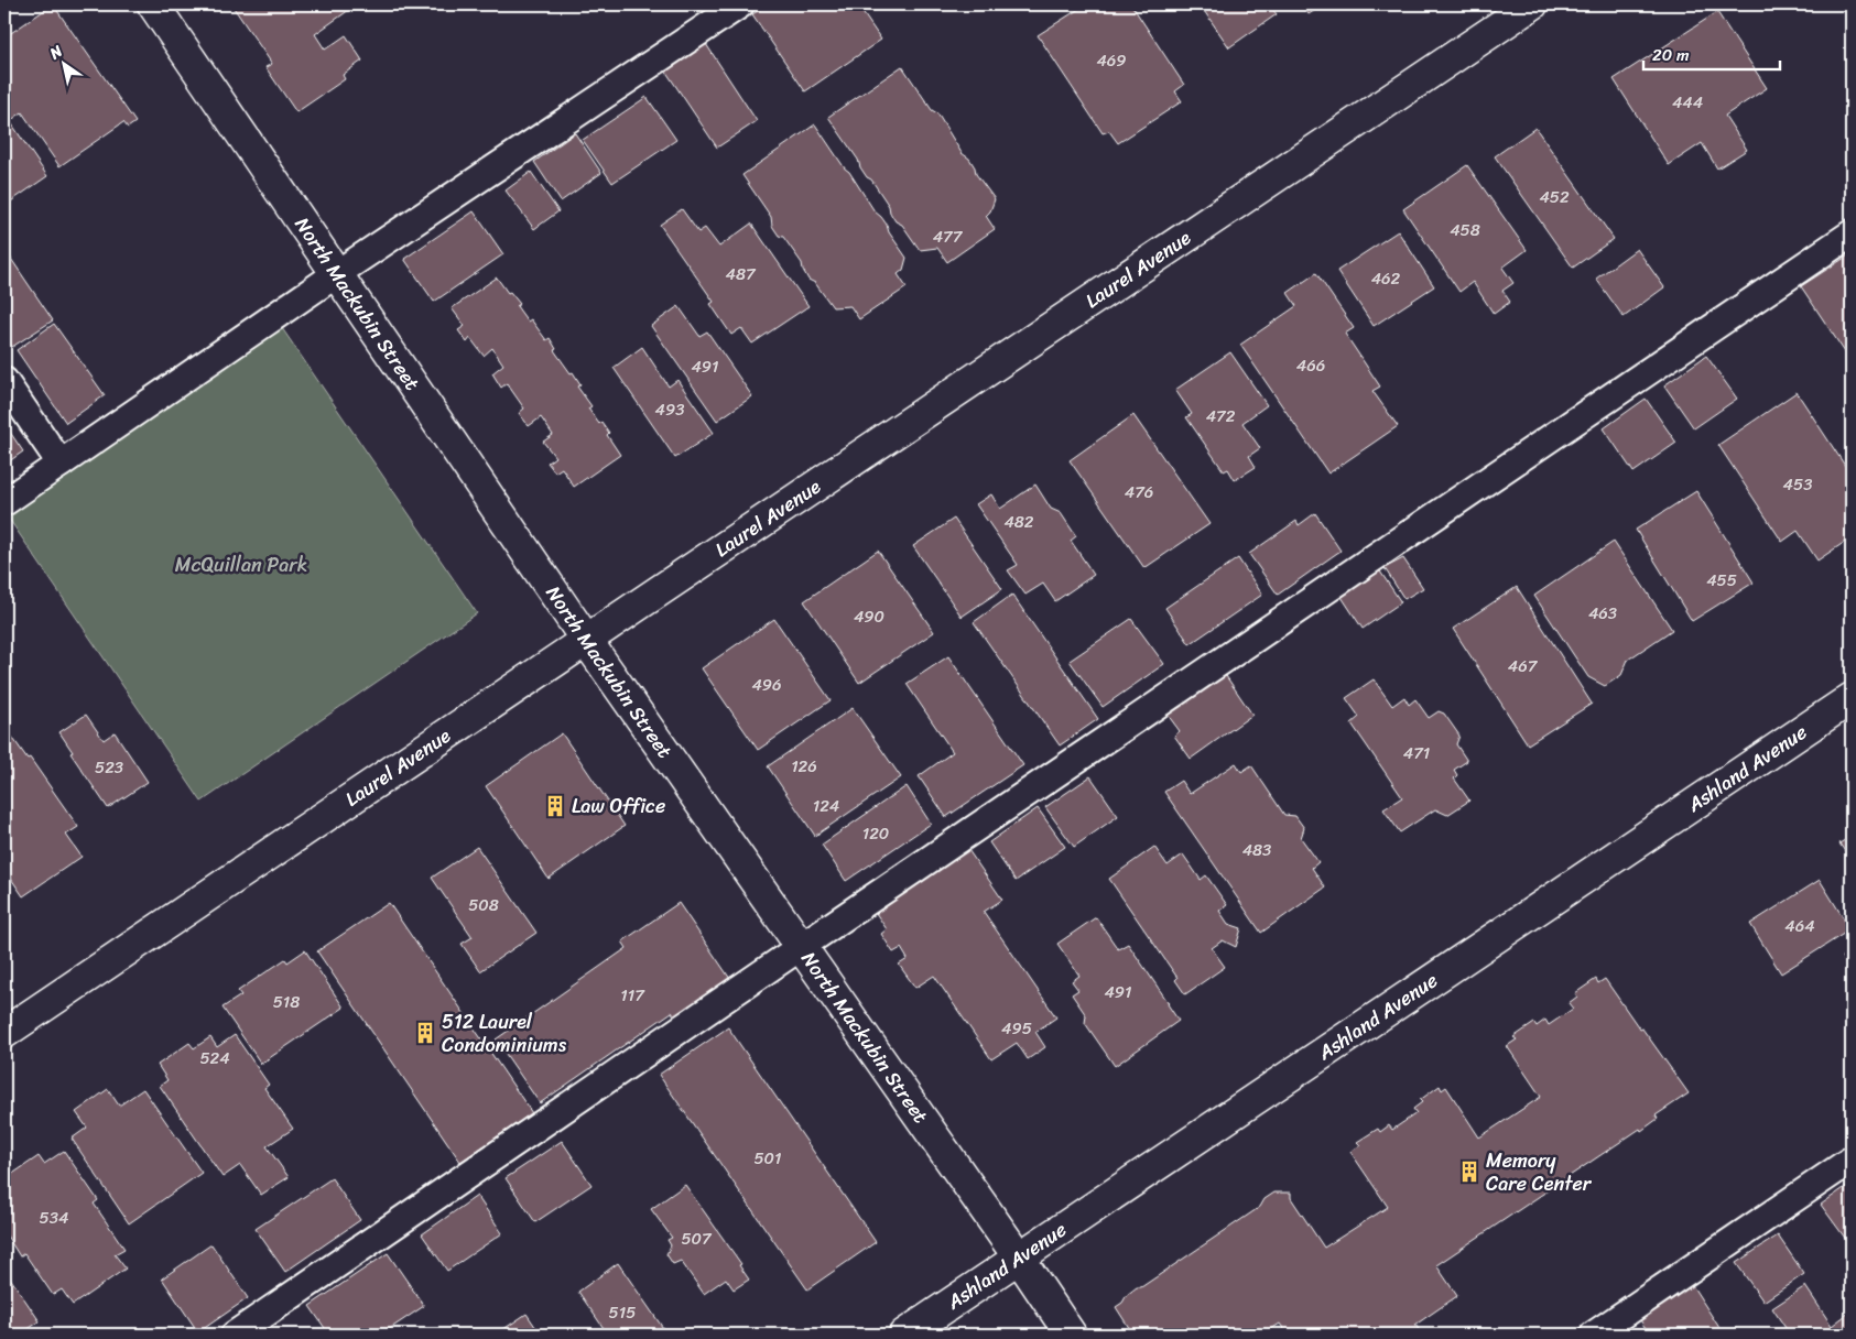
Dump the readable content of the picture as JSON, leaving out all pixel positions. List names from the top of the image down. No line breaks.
{"streets":{"street":["Laurel Avenue","North Mackubin Street","Ashland Avenue"]},"crossings":[["Laurel Avenue","North Mackubin Street"],["North Mackubin Street","Ashland Avenue"]],"parks":["McQuillan Park"],"places":{"building":["Law Office","512 Laurel Condominiums","Memory Care Center"]},"house_numbers":["469","444","452","458","477","487","462","466","491","493","472","453","476","482","455","463","490","467","496","471","126","523","124","120","483","508","464","491","117","518","495","524","501","534","507","515"],"scale_bar":"20 m","north":"top left"}
